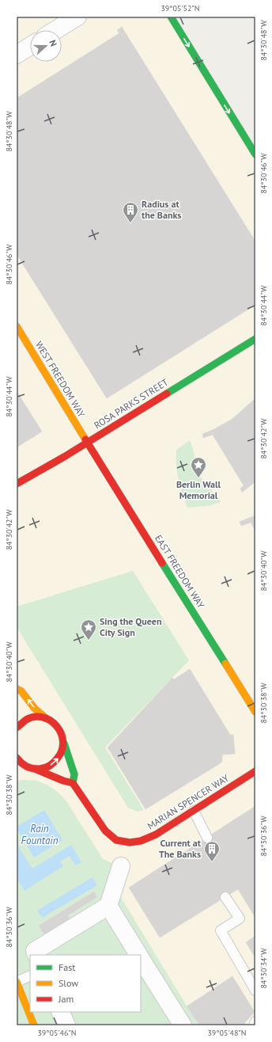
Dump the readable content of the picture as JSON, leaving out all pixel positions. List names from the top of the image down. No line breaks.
{"streets":{"main road":["WEST FREEDOM WAY","ROSA PARKS STREET","EAST FREEDOM WAY","MARIAN SPENCER WAY"]},"crossings":[["WEST FREEDOM WAY","ROSA PARKS STREET"],["WEST FREEDOM WAY","EAST FREEDOM WAY"],["ROSA PARKS STREET","EAST FREEDOM WAY"]],"water":["Rain Fountain"],"places":{"building":["Radius at the Banks","Current at The Banks"],"place":["Berlin Wall Memorial","Sing the Queen City Sign"]},"legend":["Fast","Slow","Jam"],"north":"right","coordinates":["39°05'52\"N","84°30'48\"W","84°30'46\"W","84°30'44\"W","84°30'42\"W","84°30'40\"W","84°30'38\"W","84°30'36\"W","84°30'34\"W","39°05'46\"N","39°05'48\"N"]}
